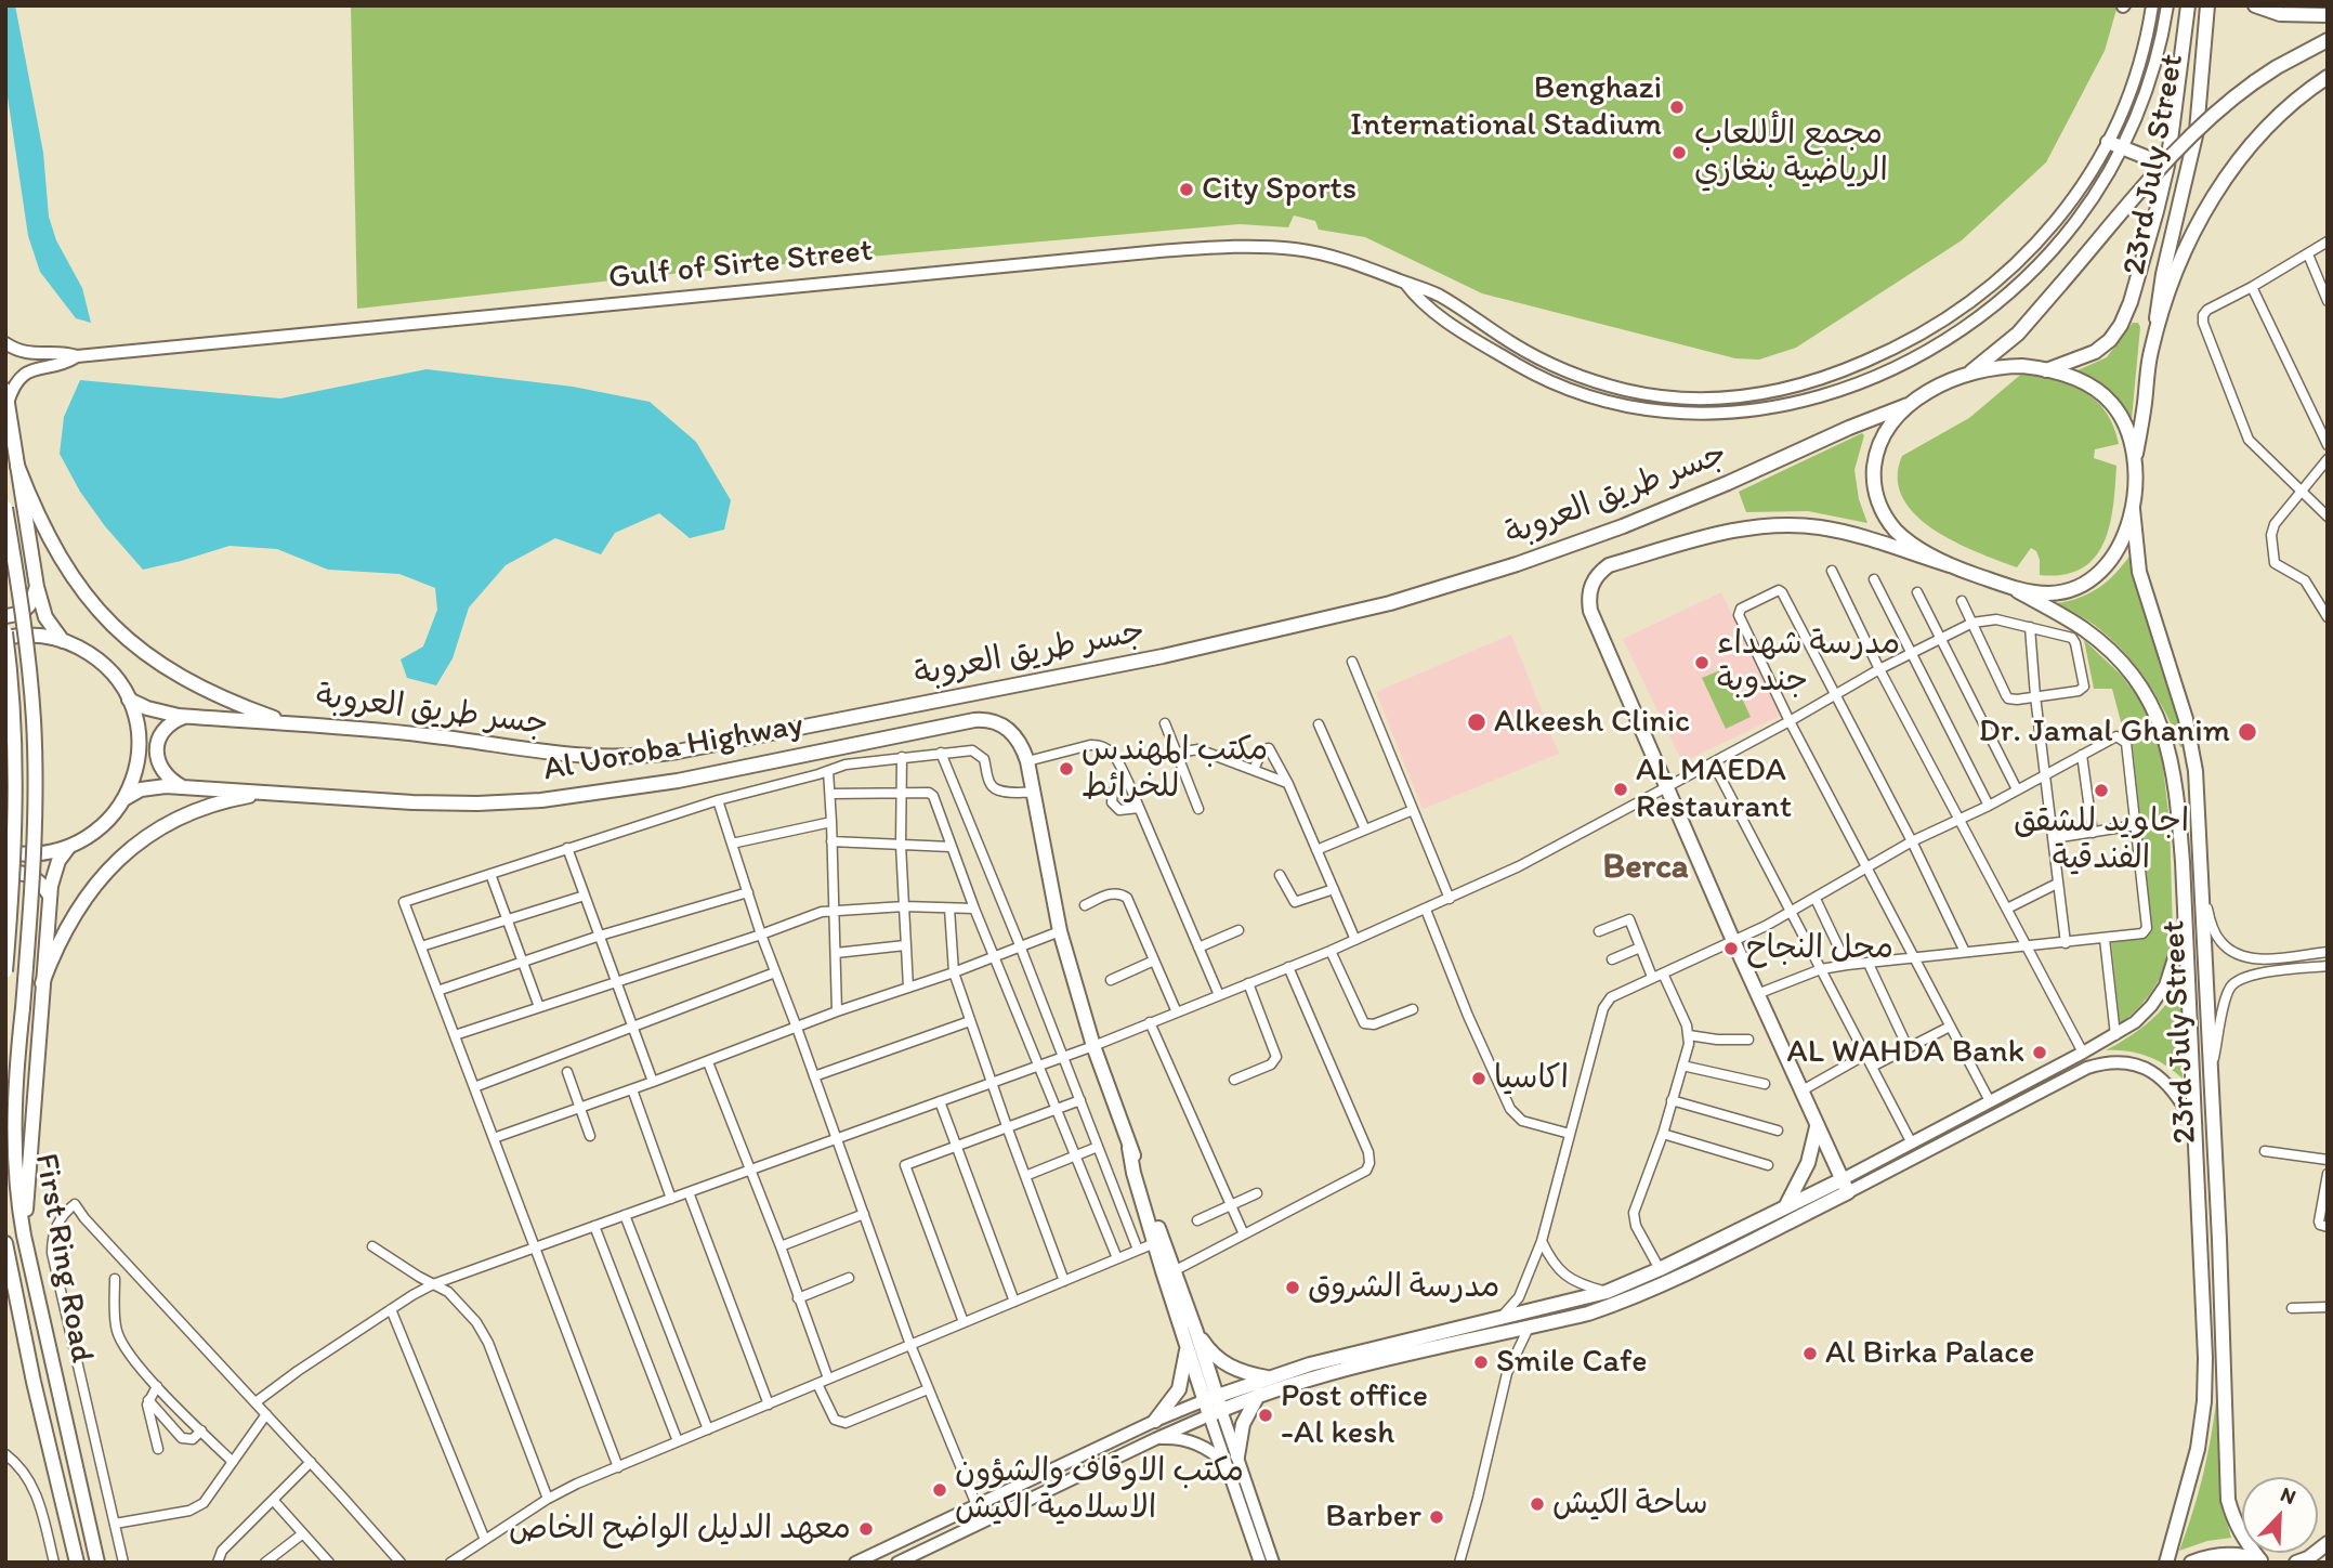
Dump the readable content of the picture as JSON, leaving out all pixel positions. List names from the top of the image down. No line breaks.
{"streets":{"main road":["23rd July Street","Gulf of Sirte Street","جسر طريق العروبة","Al Uoroba Highway","First Ring Road"]},"crossings":[["23rd July Street","جسر طريق العروبة"]],"districts":["Berca"],"places":["Benghazi International Stadium","مجمع الأللعاب الرياضية بنغازي","City Sports","مدرسة شهداء جندوبة","Alkeesh Clinic","Dr. Jamal Ghanim","مكتب المهندس للخرائط","AL MAEDA Restaurant","اجاويد للشقق الفندقية","محل النجاح","AL WAHDA Bank","اكاسيا","مدرسة الشروق","Al Birka Palace","Smile Cafe","Post office -Al kesh","مكتب الاوقاف والشؤون الاسلامية الكيش","ساحة الكيش","Barber","معهد الدليل الواضح الخاص"],"north":"top right"}
